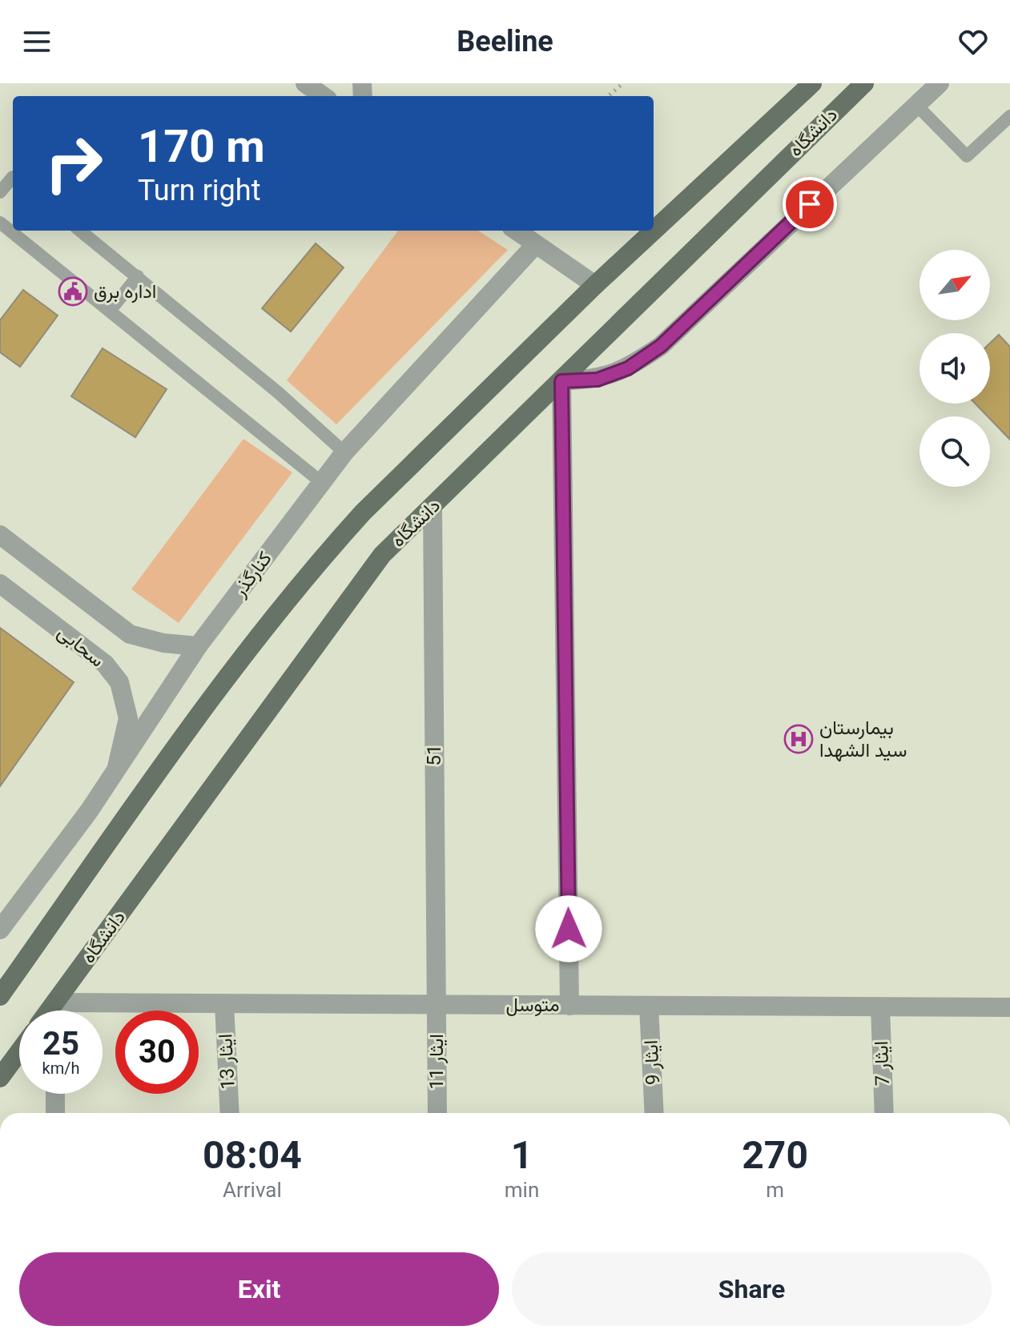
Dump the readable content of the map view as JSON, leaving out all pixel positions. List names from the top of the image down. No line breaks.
{"streets":{"main road":["دانشگاه"],"street":["کنارگذر","سحابی","51","متوسل","ایثار 13","ایثار 11","ایثار 9","ایثار 7"]},"crossings":[["دانشگاه","51"],["دانشگاه","متوسل"],["کنارگذر","سحابی"],["51","متوسل"],["51","ایثار 11"],["متوسل","ایثار 13"],["متوسل","ایثار 11"],["متوسل","ایثار 9"],["متوسل","ایثار 7"]],"places":{"public building":["اداره برق"],"hospital":["بیمارستان سید الشهدا"]},"north":"top right","page":{"header":"Beeline","turn":["170 m","Turn right"],"speed":"25 km/h","limit":"30","eta":["08:04","Arrival","1","min","270","m"],"buttons":["Exit","Share"]}}
